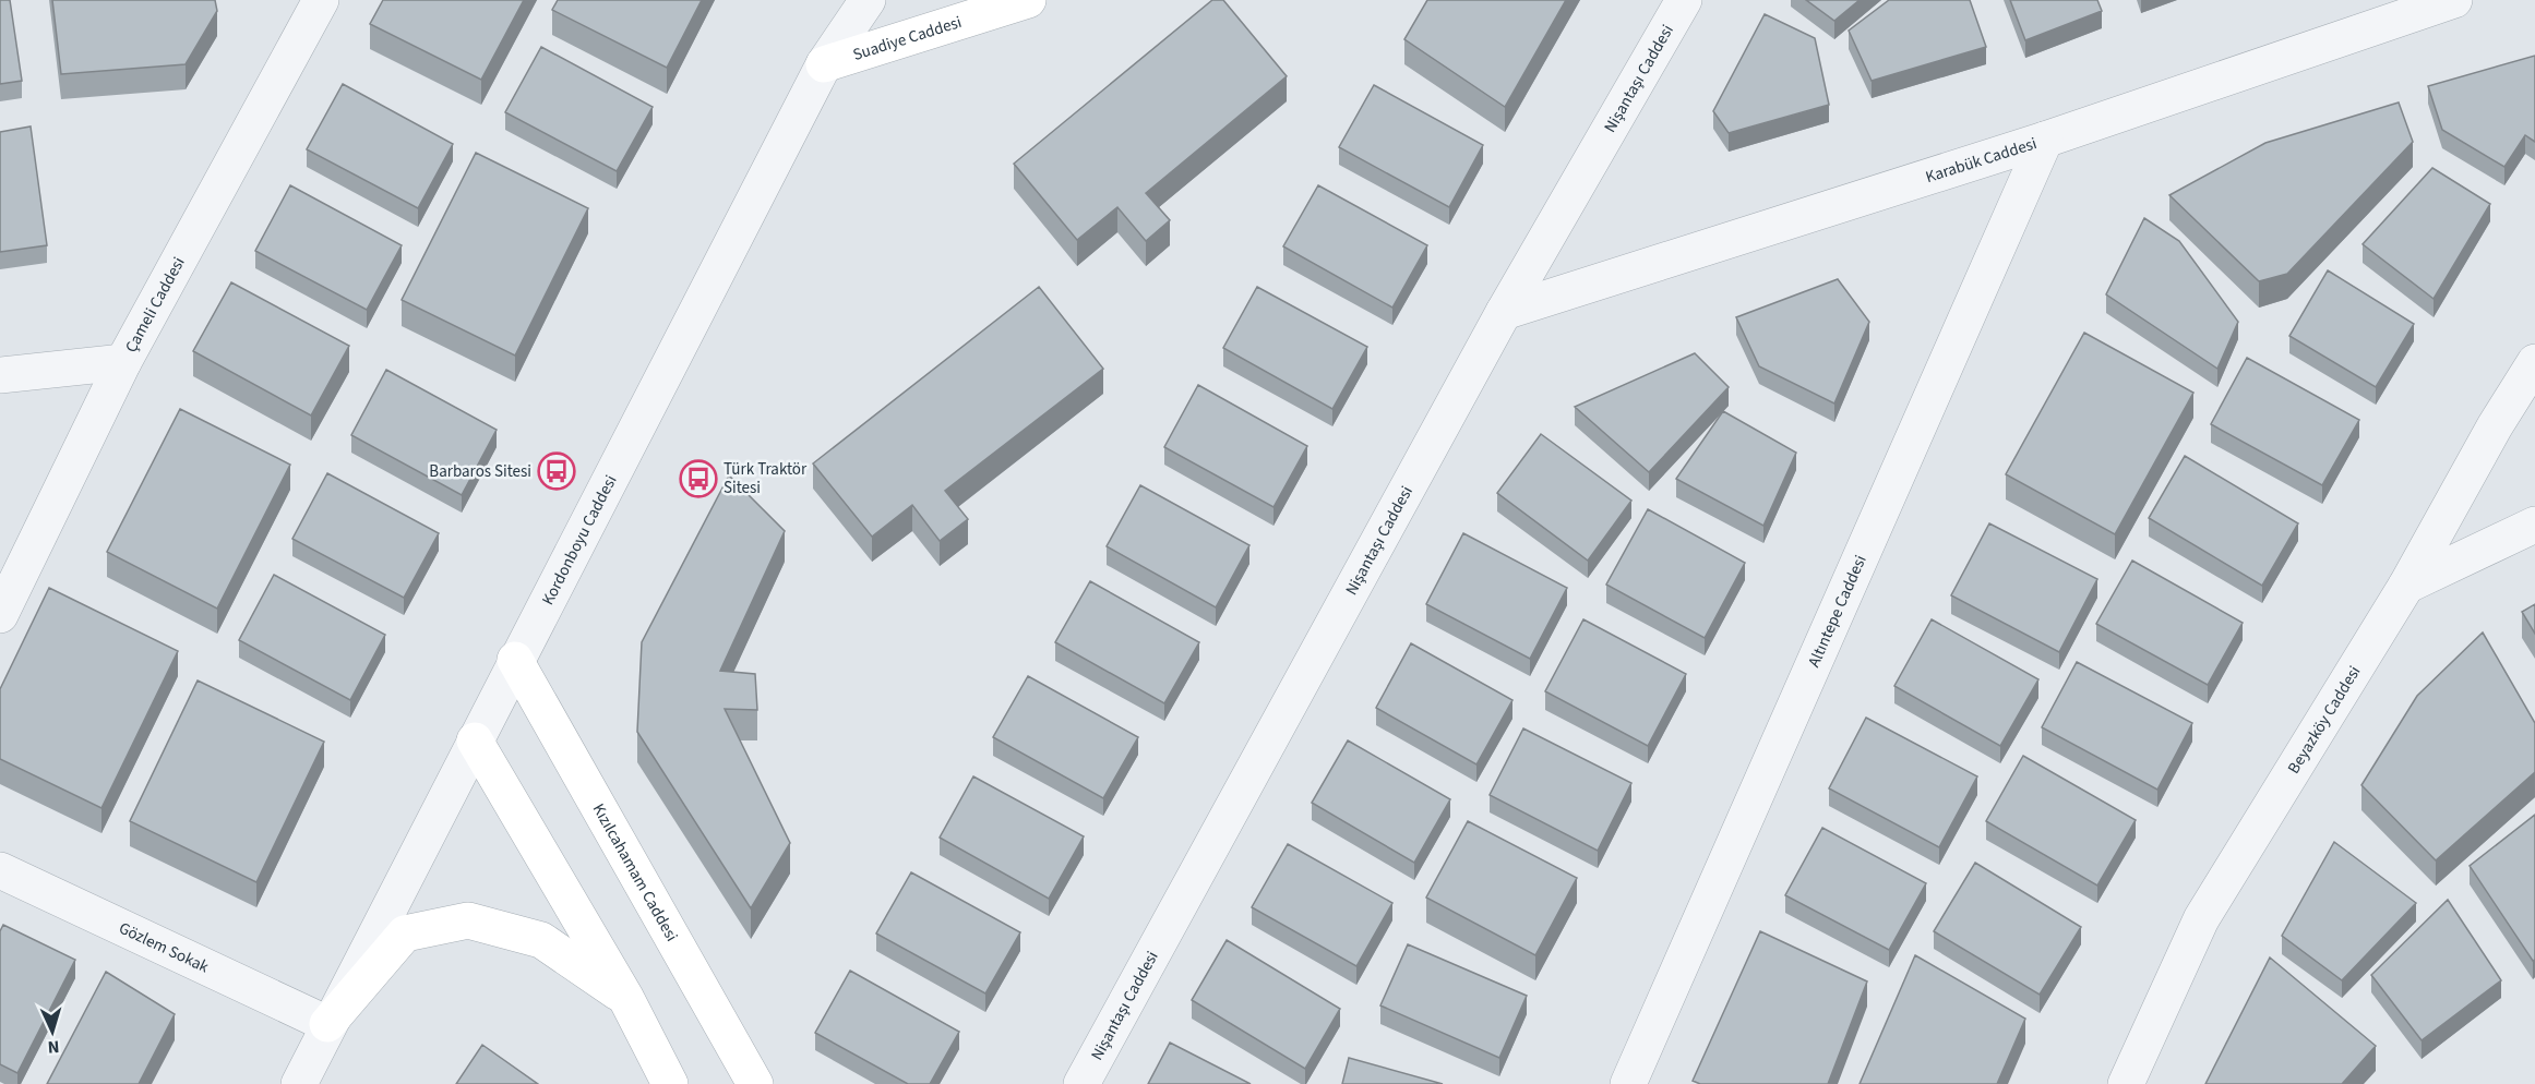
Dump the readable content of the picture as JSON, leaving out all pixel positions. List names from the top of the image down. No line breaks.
{"streets":{"main road":["Suadiye Caddesi","Kızılcahamam Caddesi"],"street":["Nişantaşı Caddesi","Karabük Caddesi","Çameli Caddesi","Kordonboyu Caddesi","Altıntepe Caddesi","Beyazköy Caddesi","Gözlem Sokak"]},"crossings":[["Suadiye Caddesi","Kordonboyu Caddesi"],["Nişantaşı Caddesi","Karabük Caddesi"],["Karabük Caddesi","Altıntepe Caddesi"],["Kordonboyu Caddesi","Kızılcahamam Caddesi"],["Kordonboyu Caddesi","Gözlem Sokak"]],"places":{"bus stop":["Barbaros Sitesi","Türk Traktör Sitesi"]},"north":"bottom"}
